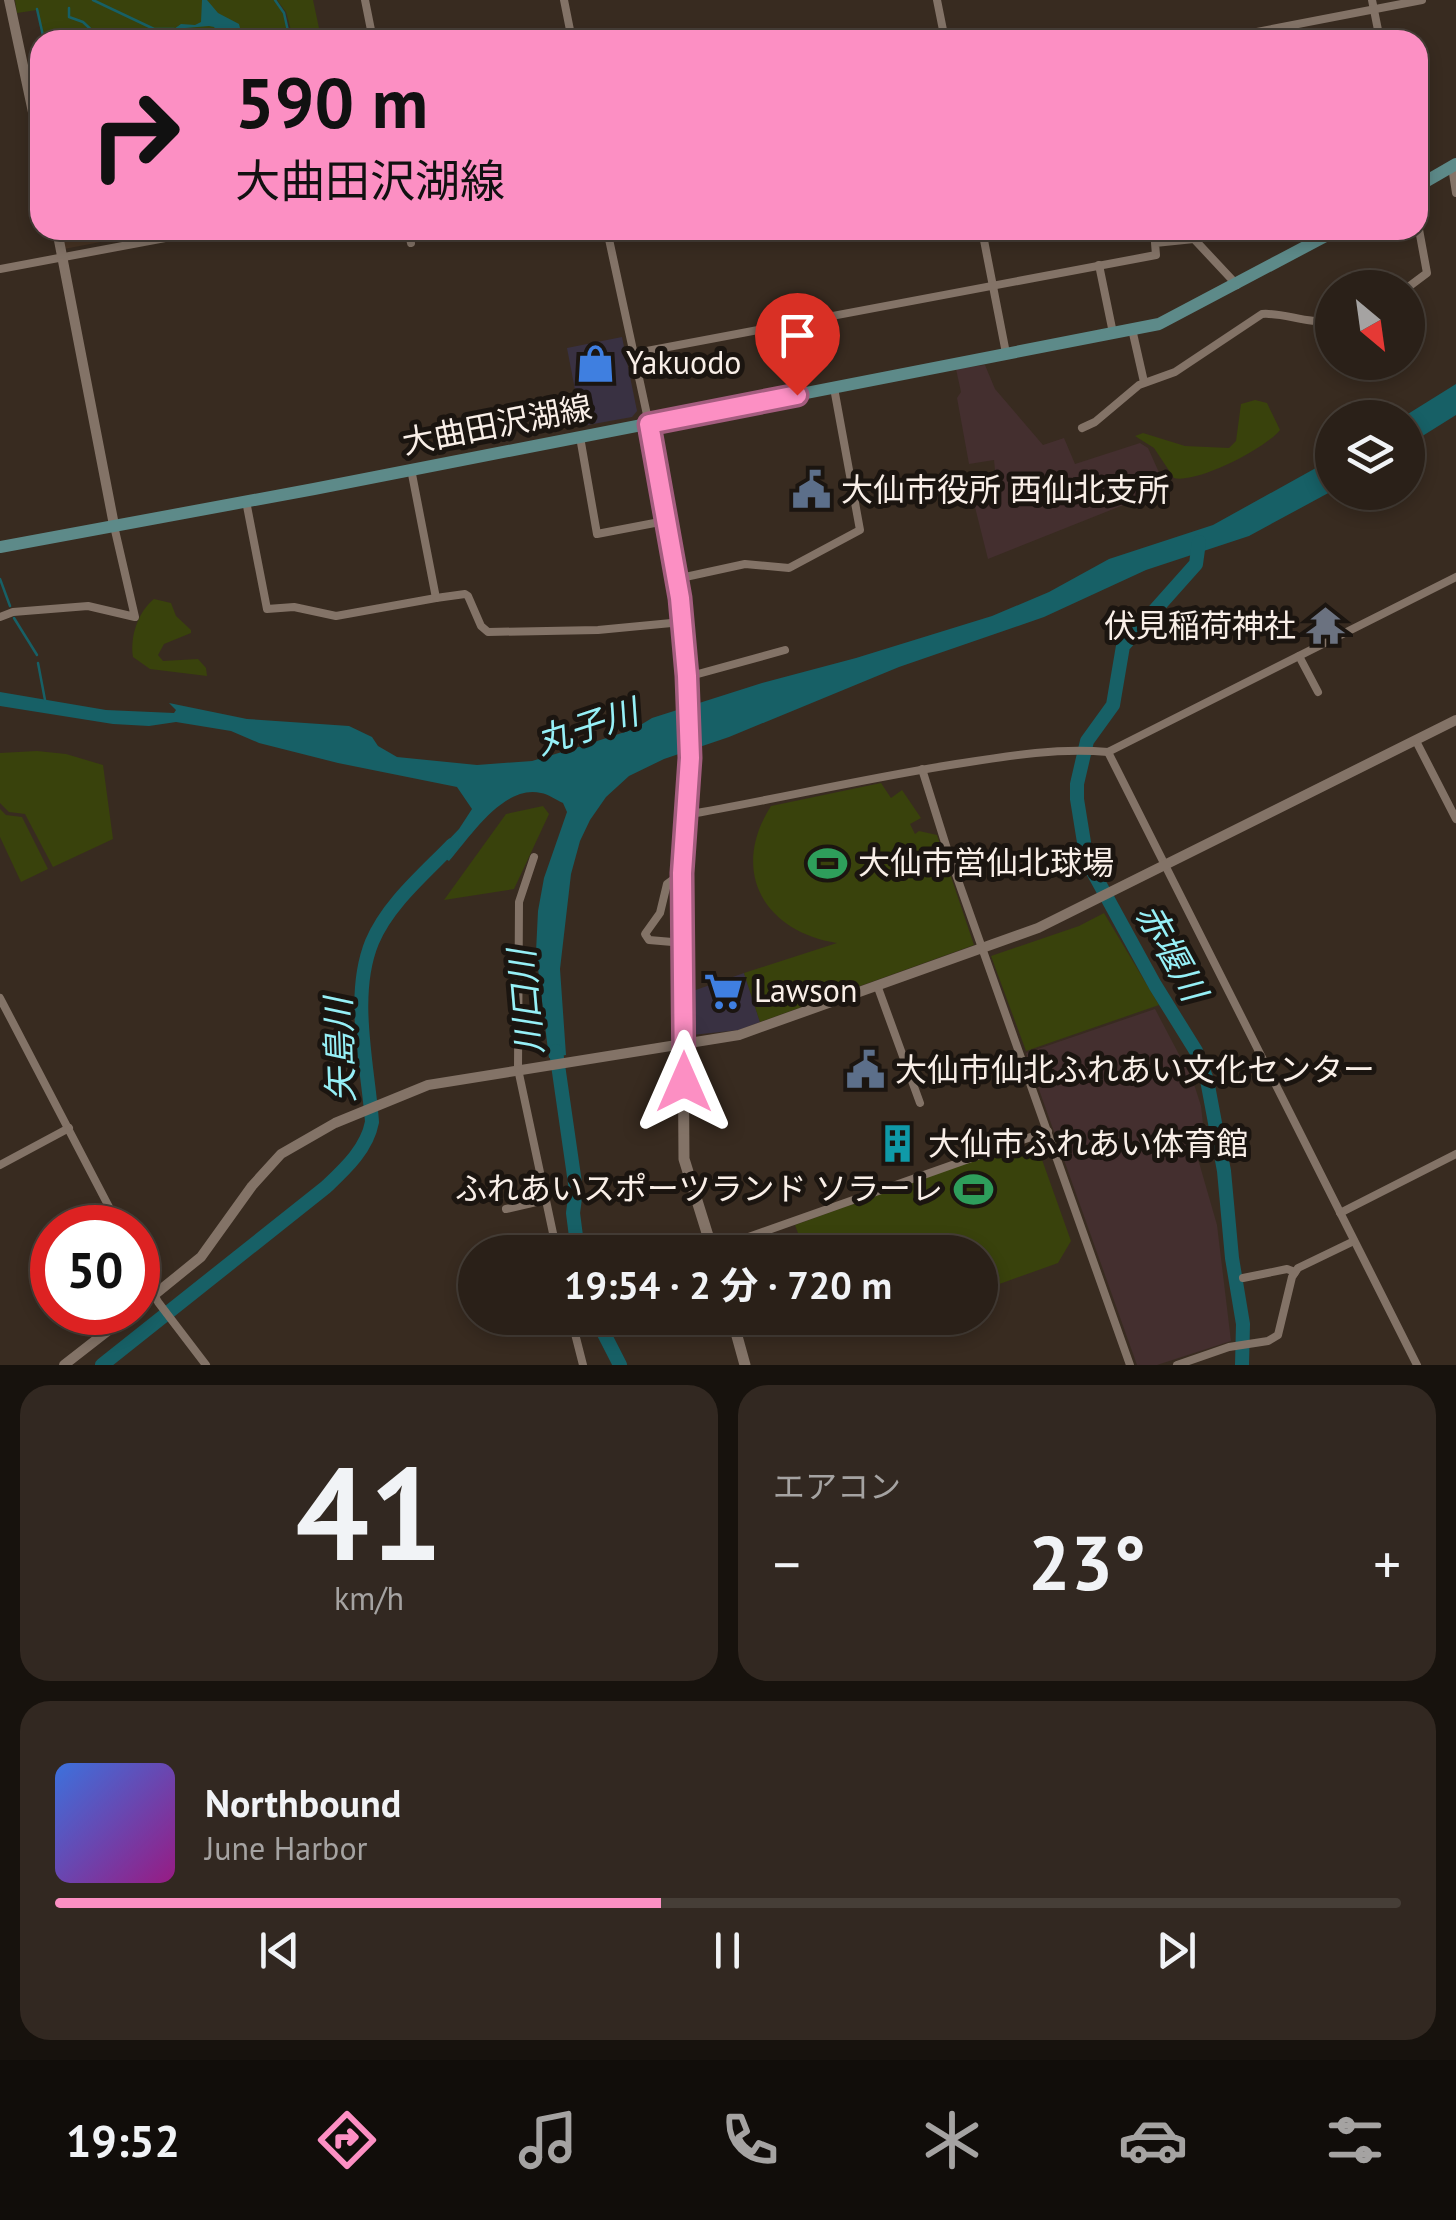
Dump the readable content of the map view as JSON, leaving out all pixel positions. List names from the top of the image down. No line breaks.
{"streets":{"main road":["大曲田沢湖線"]},"water":["丸子川","赤堰川","川口川","矢島川"],"places":{"shop":["Yakuodo"],"public building":["大仙市役所 西仙北支所","大仙市仙北ふれあい文化センター"],"temple":["伏見稲荷神社"],"sports":["大仙市営仙北球場","ふれあいスポーツランド ソラーレ"],"supermarket":["Lawson"],"building":["大仙市ふれあい体育館"]},"north":"bottom right","page":{"turn":["590 m","大曲田沢湖線"],"limit":"50","trip":"19:54 · 2 分 · 720 m","tile":[["41","km/h"],"エアコン"],"heat":["−","23°","+"],"song":["Northbound","June Harbor"],"tabs":"19:52"}}
